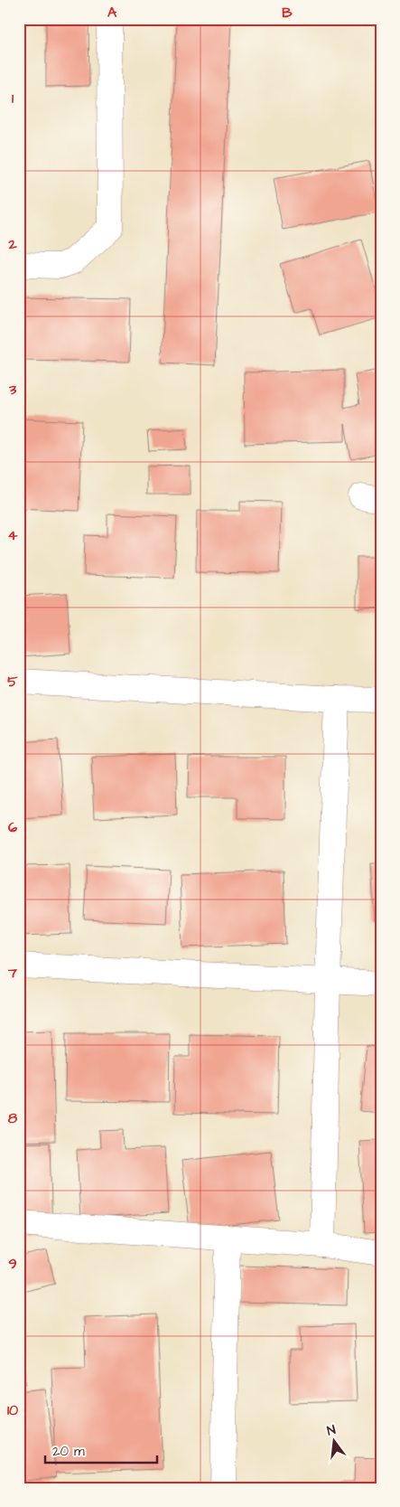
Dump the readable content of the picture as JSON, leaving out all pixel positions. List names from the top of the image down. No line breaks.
{"scale_bar":"20 m","north":"top","grid":{"columns":["A","B"],"rows":["1","2","3","4","5","6","7","8","9","10"]}}
